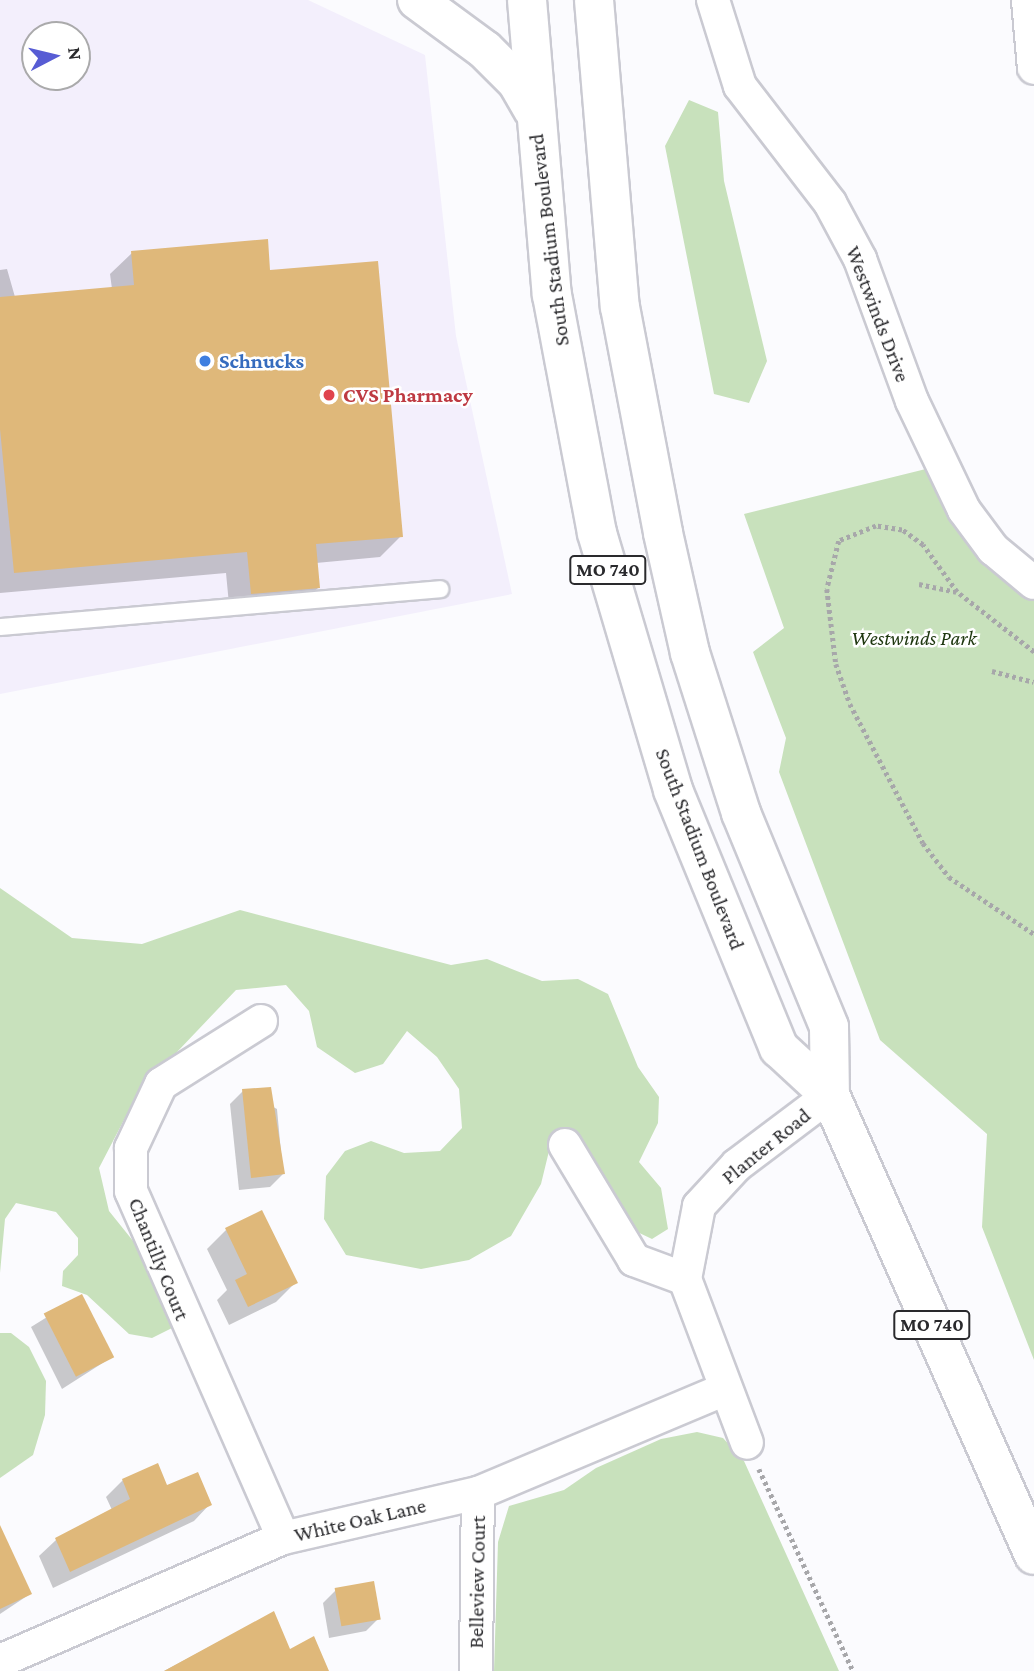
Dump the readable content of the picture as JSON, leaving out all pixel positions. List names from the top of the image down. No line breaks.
{"streets":{"main road":["South Stadium Boulevard","MO 740"],"street":["Westwinds Drive","Planter Road","Chantilly Court","White Oak Lane","Belleview Court"]},"crossings":[["South Stadium Boulevard","MO 740"],["South Stadium Boulevard","Planter Road"],["MO 740","Planter Road"],["Planter Road","White Oak Lane"],["Chantilly Court","White Oak Lane"],["White Oak Lane","Belleview Court"]],"parks":["Westwinds Park"],"places":["Schnucks","CVS Pharmacy"],"north":"right"}
